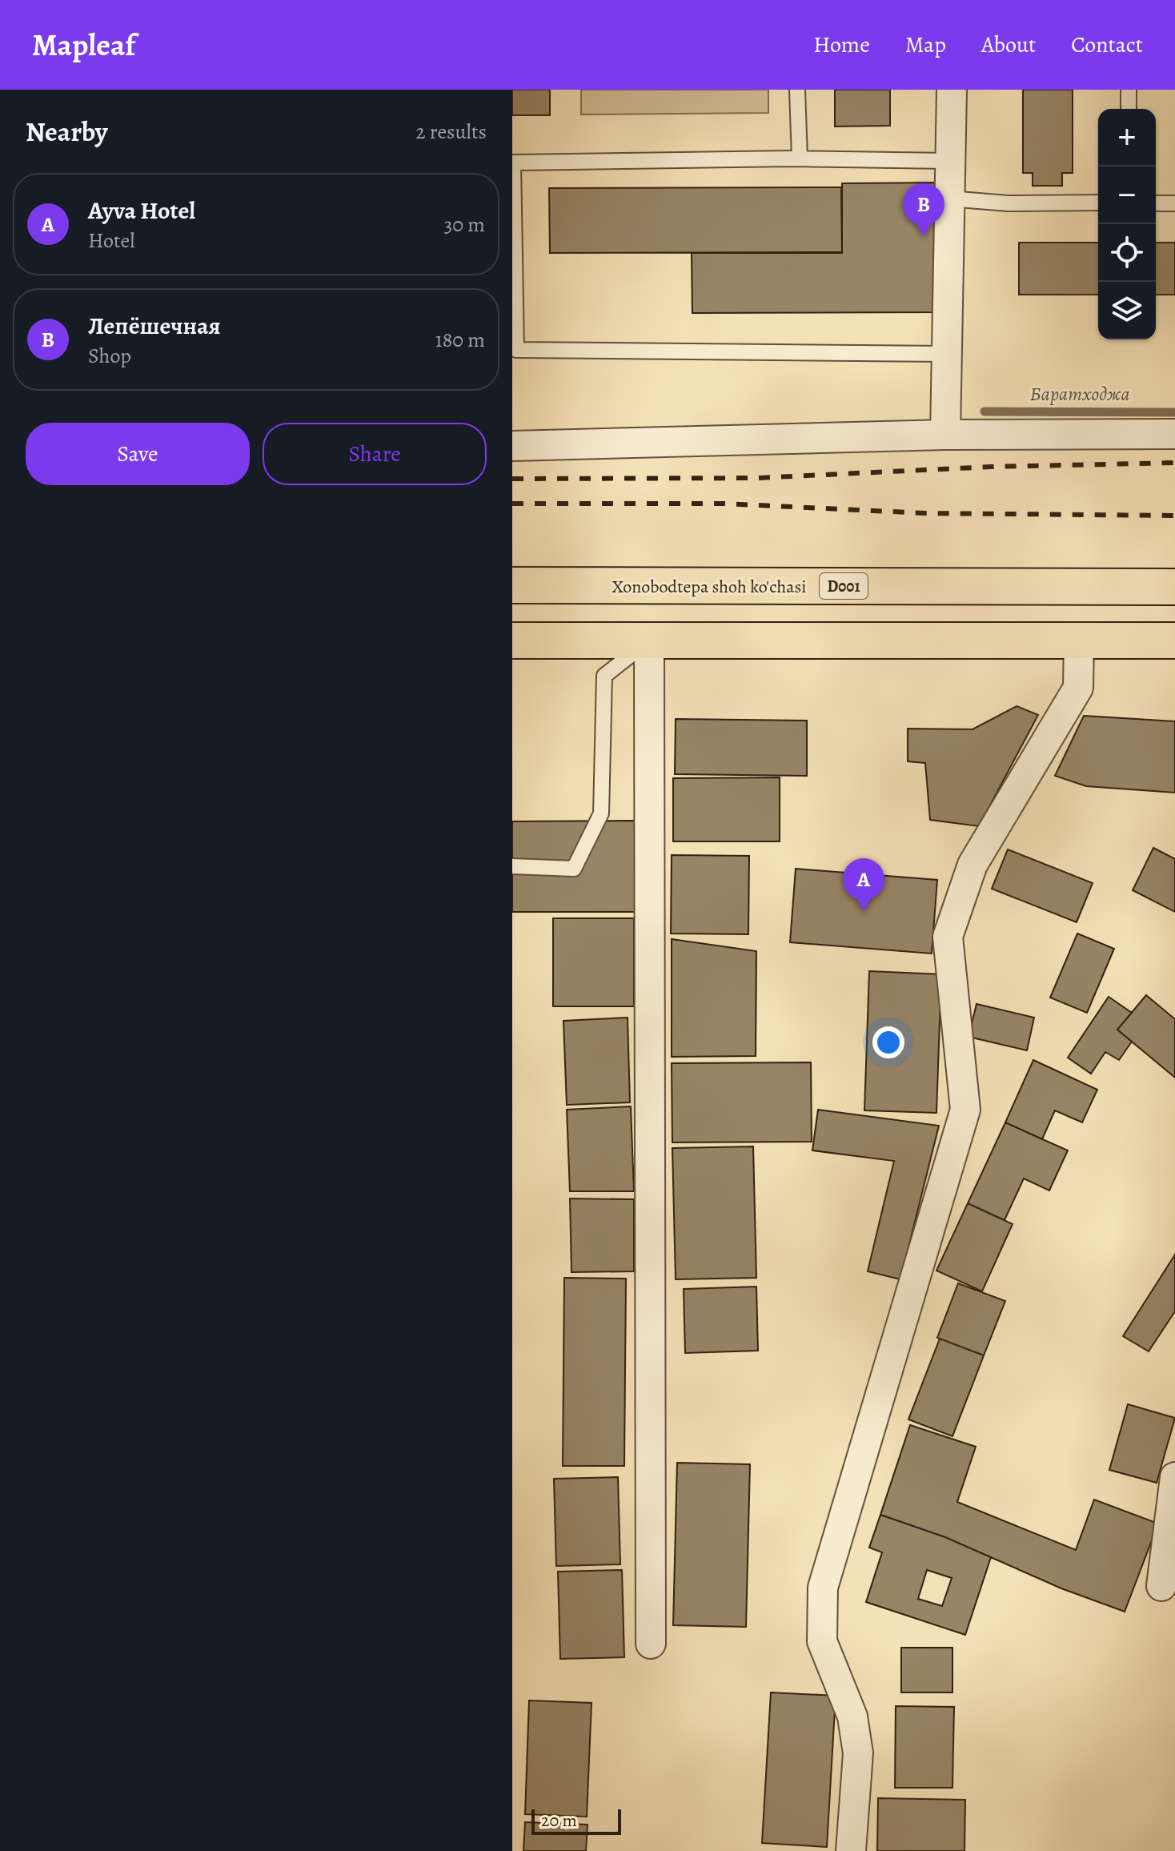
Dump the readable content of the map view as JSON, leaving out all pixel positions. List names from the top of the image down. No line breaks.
{"streets":{"highway":["Xonobodtepa shoh ko'chasi","D001"]},"water":["Баратходжа"],"scale_bar":"20 m","page":{"header":"Mapleaf","nav":["Home","Map","About","Contact"],"heading":["Nearby","2 results"],"map_buttons":["+","−"],"list":[{"mark":"A","name":"Ayva Hotel","note":"Hotel","value":"30 m"},{"mark":"B","name":"Лепёшечная","note":"Shop","value":"180 m"}],"pins":["B","A"],"buttons":["Save","Share"],"scale":"20 m"}}
